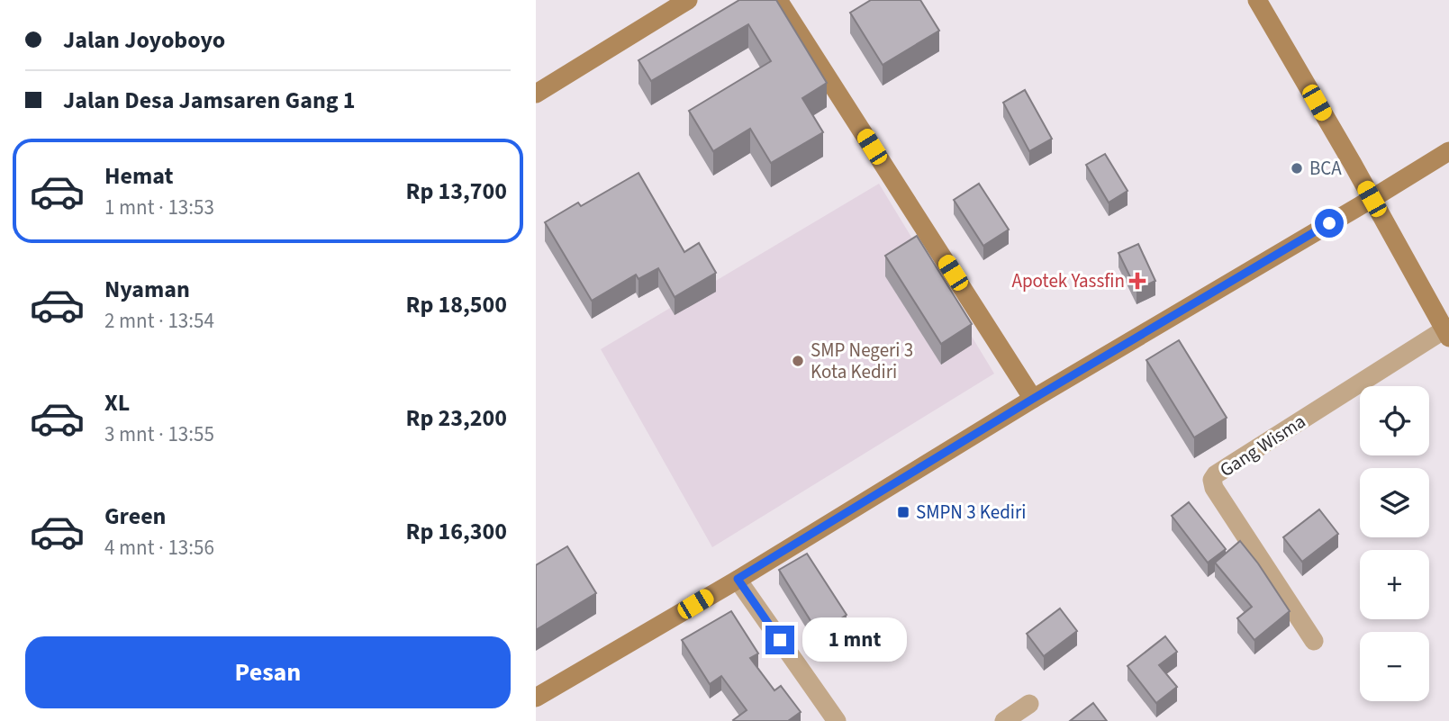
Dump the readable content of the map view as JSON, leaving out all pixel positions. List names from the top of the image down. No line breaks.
{"streets":{"street":["Gang Wisma"]},"places":{"other":["BCA","SMP Negeri 3 Kota Kediri"],"health":["Apotek Yassfin"],"transit":["SMPN 3 Kediri"]},"page":{"banner":["Jalan Joyoboyo","Jalan Desa Jamsaren Gang 1"],"list":[{"name":"Hemat","note":"1 mnt · 13:53","value":"Rp 13,700"},{"name":"Nyaman","note":"2 mnt · 13:54","value":"Rp 18,500"},{"name":"XL","note":"3 mnt · 13:55","value":"Rp 23,200"},{"name":"Green","note":"4 mnt · 13:56","value":"Rp 16,300"}],"map_buttons":["+","−"],"bubble":"1 mnt","buttons":"Pesan"}}
